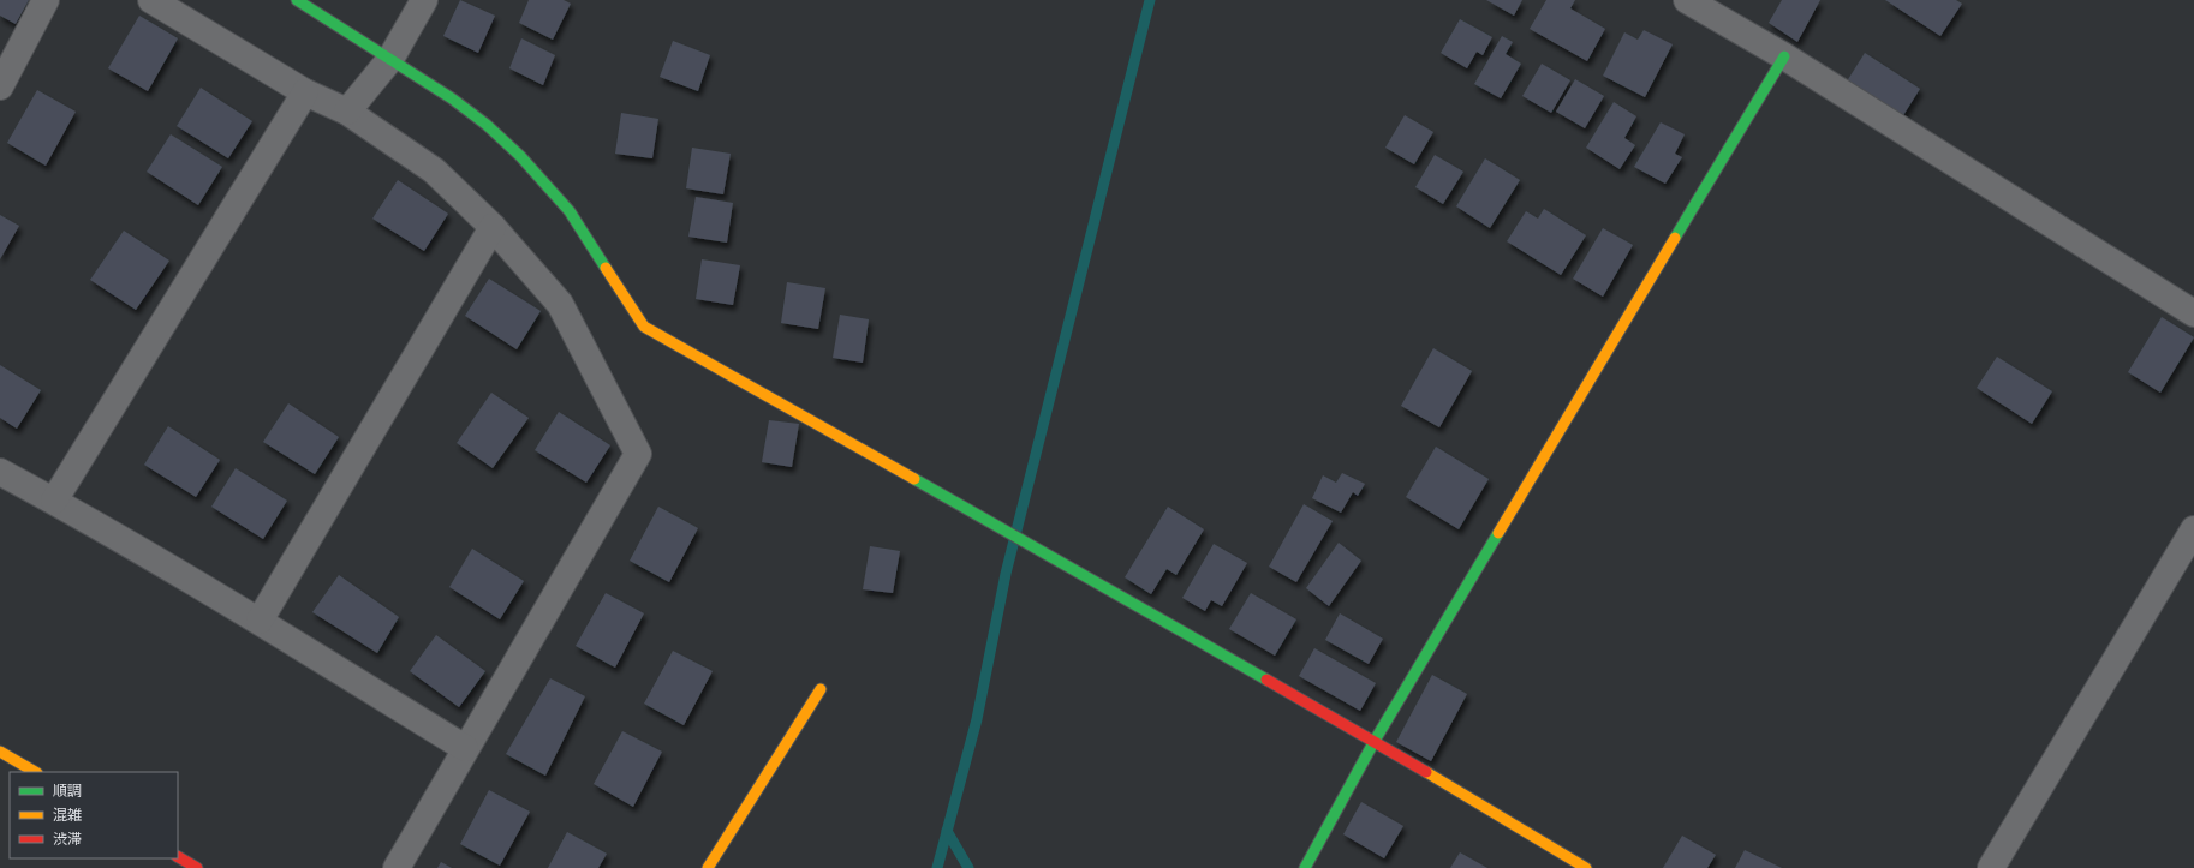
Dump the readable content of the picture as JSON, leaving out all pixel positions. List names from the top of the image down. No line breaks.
{"legend":["順調","混雑","渋滞"]}
